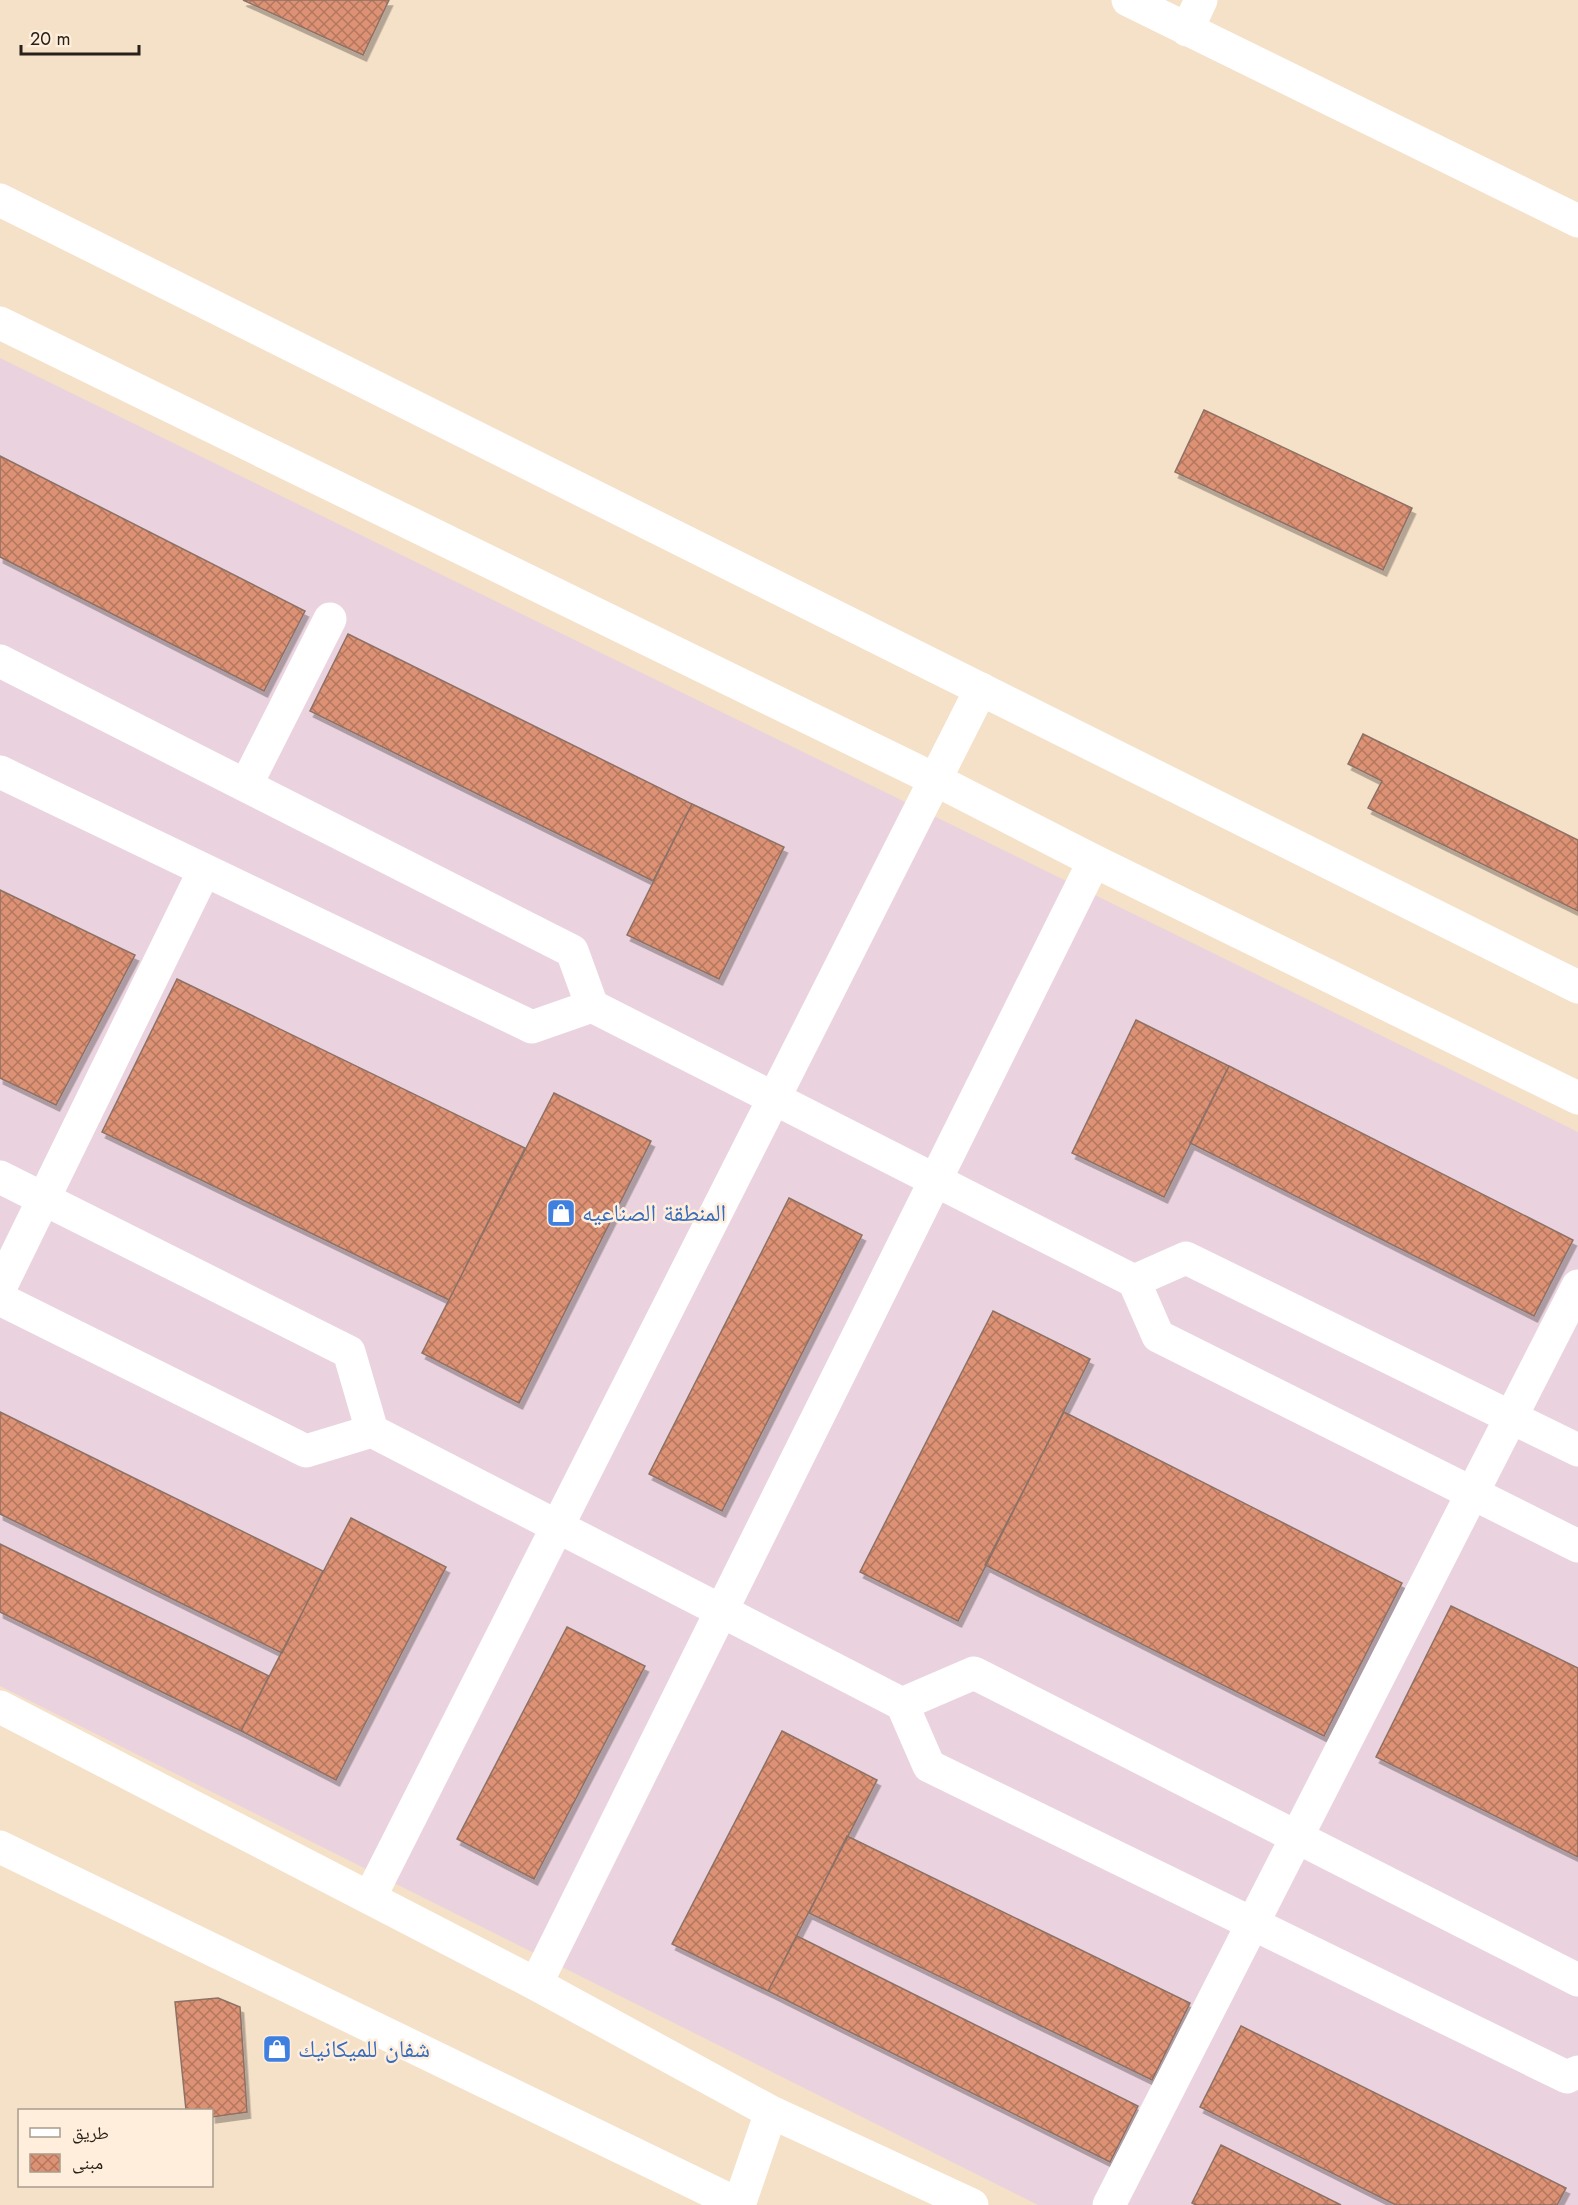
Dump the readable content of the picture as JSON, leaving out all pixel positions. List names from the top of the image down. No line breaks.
{"places":{"shop":["المنطقة الصناعيه","شفان للميكانيك"]},"legend":["طريق","مبنى"],"scale_bar":"20 m"}
